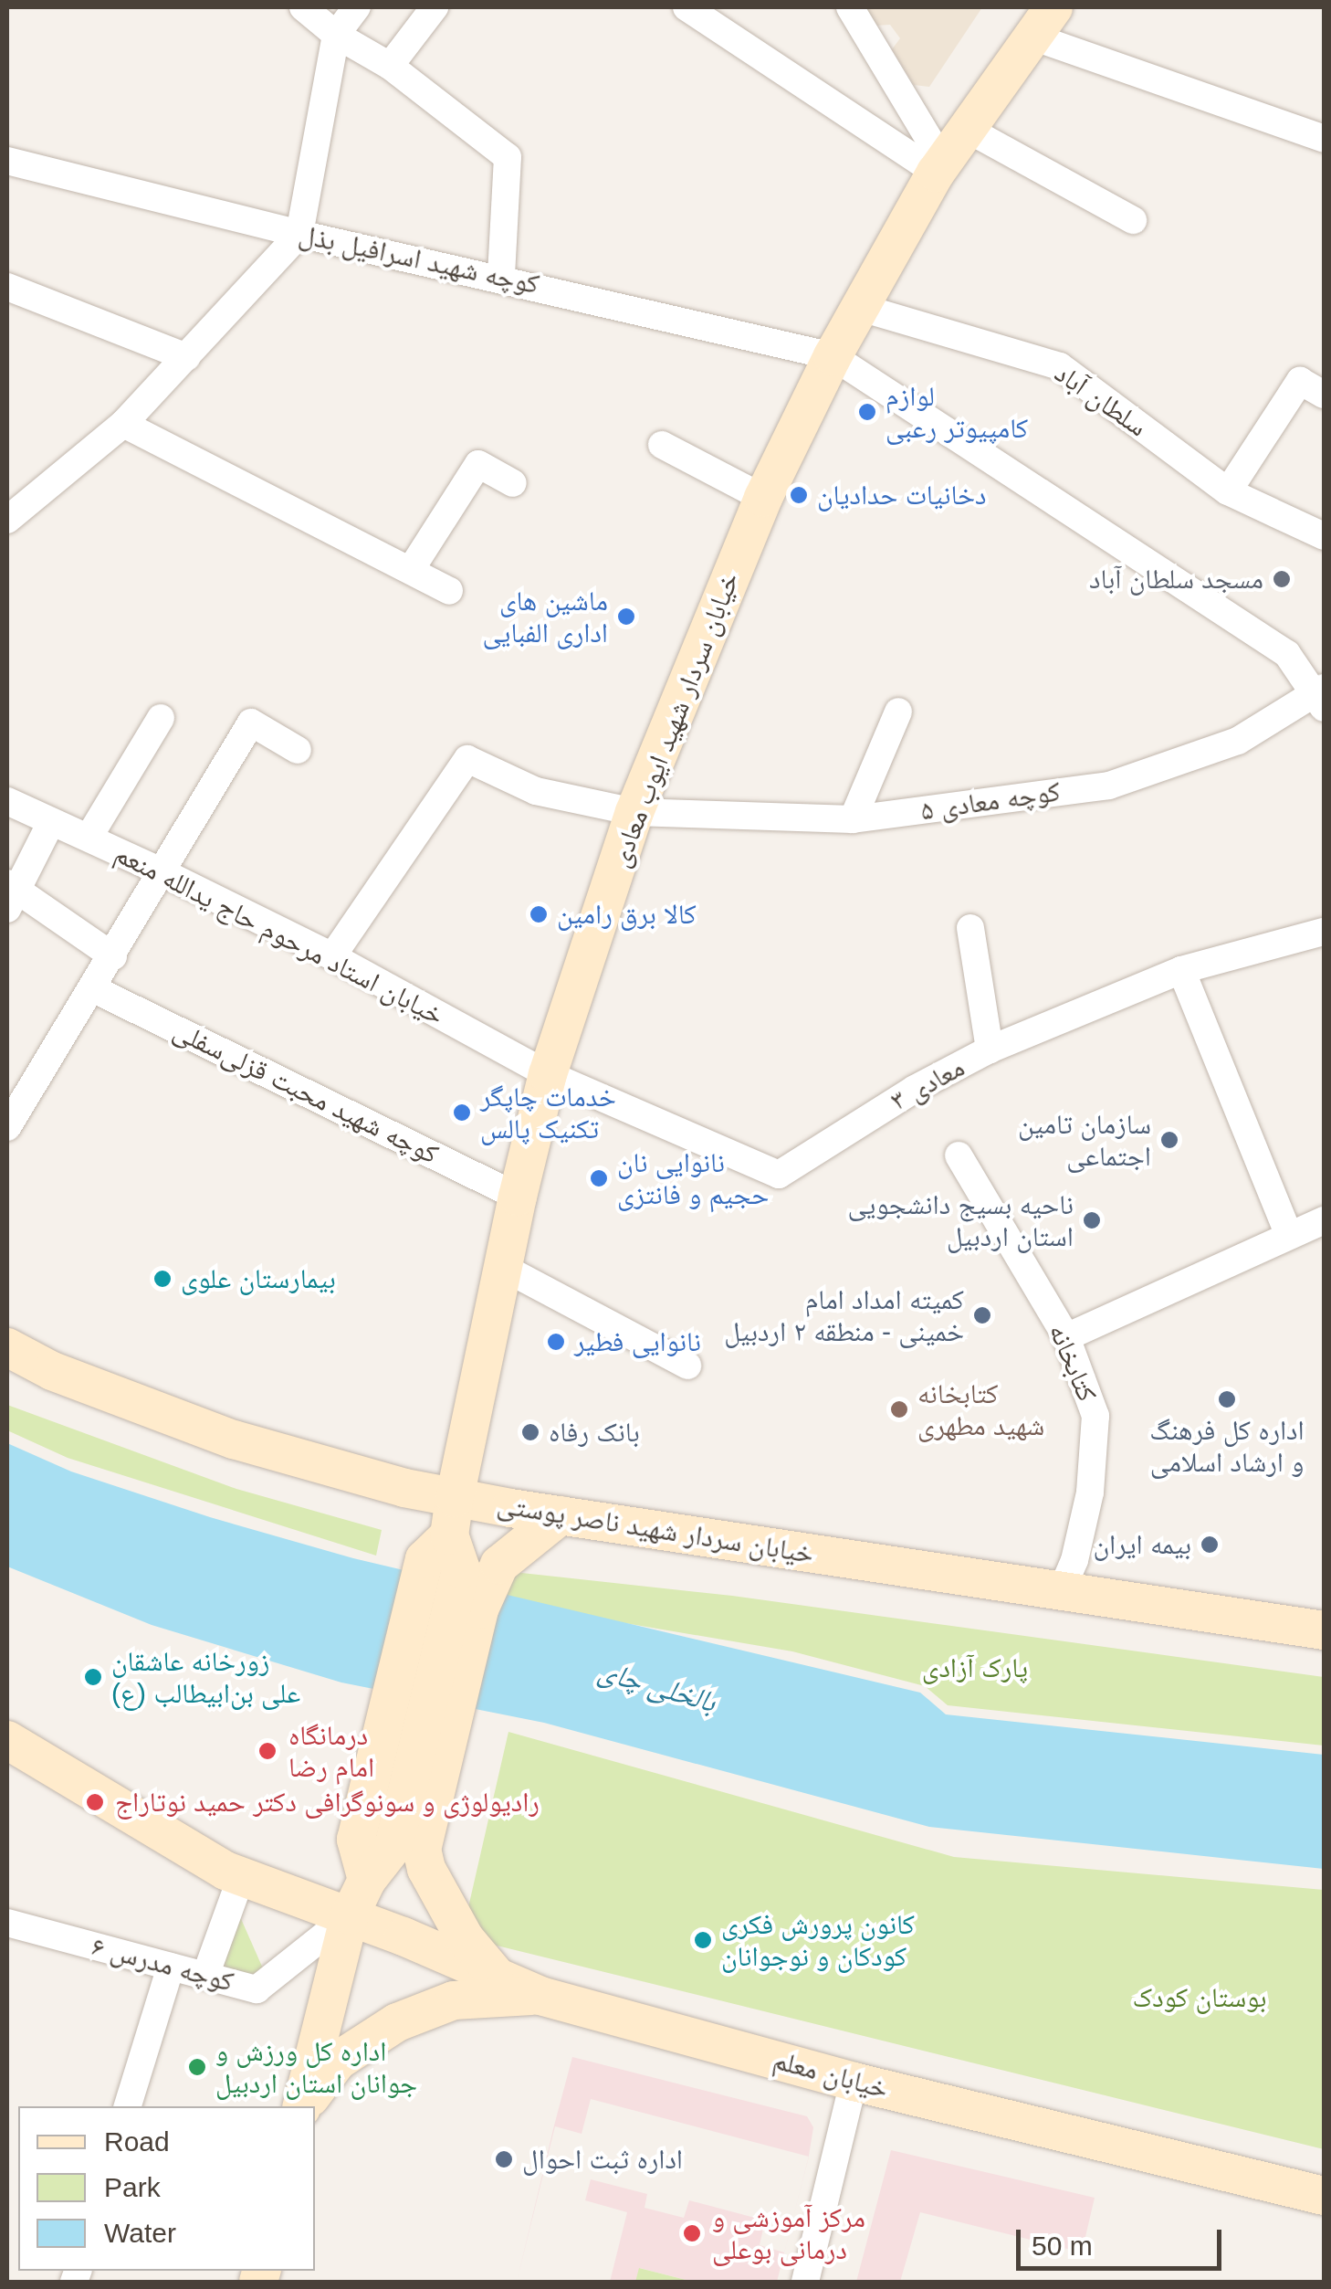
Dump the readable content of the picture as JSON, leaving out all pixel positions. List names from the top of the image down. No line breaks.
{"streets":{"main road":["خیابان سردار شهید ایوب معادی","خیابان سردار شهید ناصر پوستی","خیابان معلم"],"street":["کوچه شهید اسرافیل بذل","سلطان آباد","کوچه معادی ۵","خیابان استاد مرحوم حاج یدالله منعم","معادی ۳","کوچه شهید محبت قزلی‌سفلی","کتابخانه","کوچه مدرس ۶"]},"crossings":[["کوچه شهید اسرافیل بذل","خیابان سردار شهید ایوب معادی"],["کوچه شهید اسرافیل بذل","کوچه معادی ۵"],["سلطان آباد","خیابان سردار شهید ایوب معادی"],["خیابان سردار شهید ایوب معادی","کوچه معادی ۵"],["خیابان سردار شهید ایوب معادی","خیابان استاد مرحوم حاج یدالله منعم"],["خیابان سردار شهید ایوب معادی","معادی ۳"],["خیابان سردار شهید ایوب معادی","کوچه شهید محبت قزلی‌سفلی"],["خیابان سردار شهید ایوب معادی","خیابان سردار شهید ناصر پوستی"],["کوچه معادی ۵","خیابان استاد مرحوم حاج یدالله منعم"],["خیابان استاد مرحوم حاج یدالله منعم","معادی ۳"],["کتابخانه","خیابان سردار شهید ناصر پوستی"],["کوچه مدرس ۶","خیابان معلم"]],"water":["بالخلی چای"],"parks":["پارک آزادی","بوستان کودک"],"places":["لوازم کامپیوتر رعبی","دخانیات حدادیان","مسجد سلطان آباد","ماشین های اداری الفبایی","کالا برق رامین","خدمات چاپگر تکنیک پالس","سازمان تامین اجتماعی","نانوایی نان حجیم و فانتزی","ناحیه بسیج دانشجویی استان اردبیل","بیمارستان علوی","کمیته امداد امام خمینی - منطقه ۲ اردبیل","نانوایی فطیر","اداره کل فرهنگ و ارشاد اسلامی","کتابخانه شهید مطهری","بانک رفاه","بیمه ایران","زورخانه عاشقان علی بن‌ابیطالب (ع)","درمانگاه امام رضا","رادیولوژی و سونوگرافی دکتر حمید نوتاراج","کانون پرورش فکری کودکان و نوجوانان","اداره کل ورزش و جوانان استان اردبیل","اداره ثبت احوال","مرکز آموزشی و درمانی بوعلی"],"legend":["Road","Park","Water"],"scale_bar":"50 m"}
